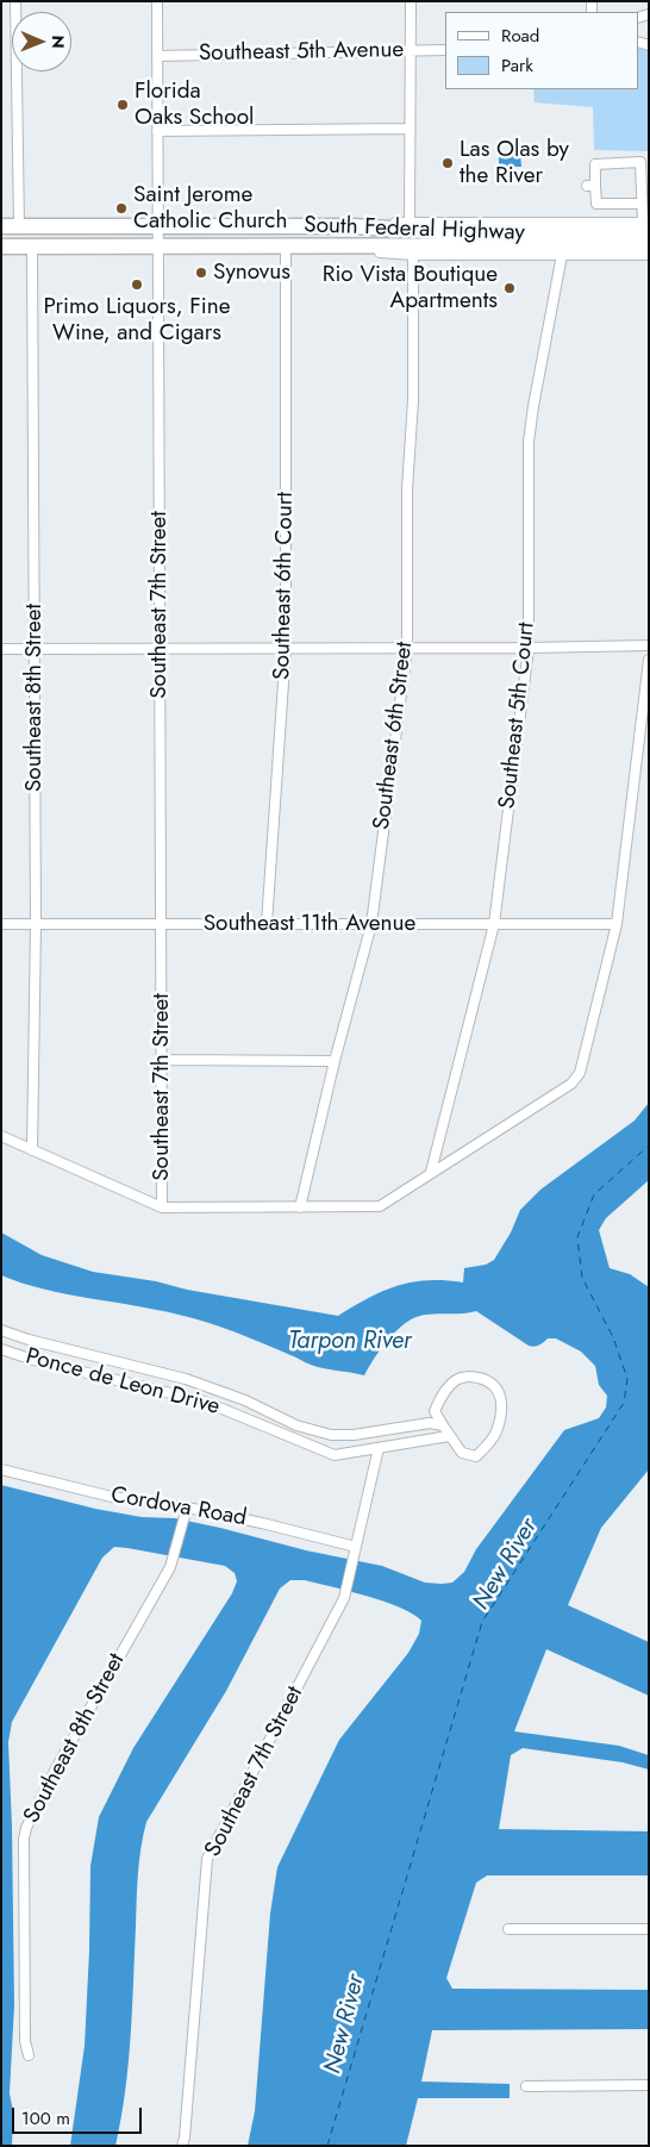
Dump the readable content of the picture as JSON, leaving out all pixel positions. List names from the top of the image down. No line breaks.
{"streets":{"main road":["South Federal Highway"],"street":["Southeast 5th Avenue","Southeast 6th Court","Southeast 7th Street","Southeast 8th Street","Southeast 5th Court","Southeast 6th Street","Southeast 11th Avenue","Ponce de Leon Drive","Cordova Road"]},"crossings":[["Southeast 5th Avenue","Southeast 7th Street"],["South Federal Highway","Southeast 6th Court"],["South Federal Highway","Southeast 7th Street"],["South Federal Highway","Southeast 8th Street"],["Southeast 6th Court","Southeast 11th Avenue"],["Southeast 7th Street","Southeast 11th Avenue"],["Southeast 7th Street","Ponce de Leon Drive"],["Southeast 7th Street","Cordova Road"],["Southeast 8th Street","Southeast 11th Avenue"],["Southeast 8th Street","Cordova Road"],["Southeast 5th Court","Southeast 11th Avenue"],["Southeast 6th Street","Southeast 11th Avenue"]],"water":["Tarpon River","New River"],"places":["Florida Oaks School","Las Olas by the River","Saint Jerome Catholic Church","Synovus","Primo Liquors, Fine Wine, and Cigars","Rio Vista Boutique Apartments"],"legend":["Road","Park"],"scale_bar":"100 m","north":"right"}
